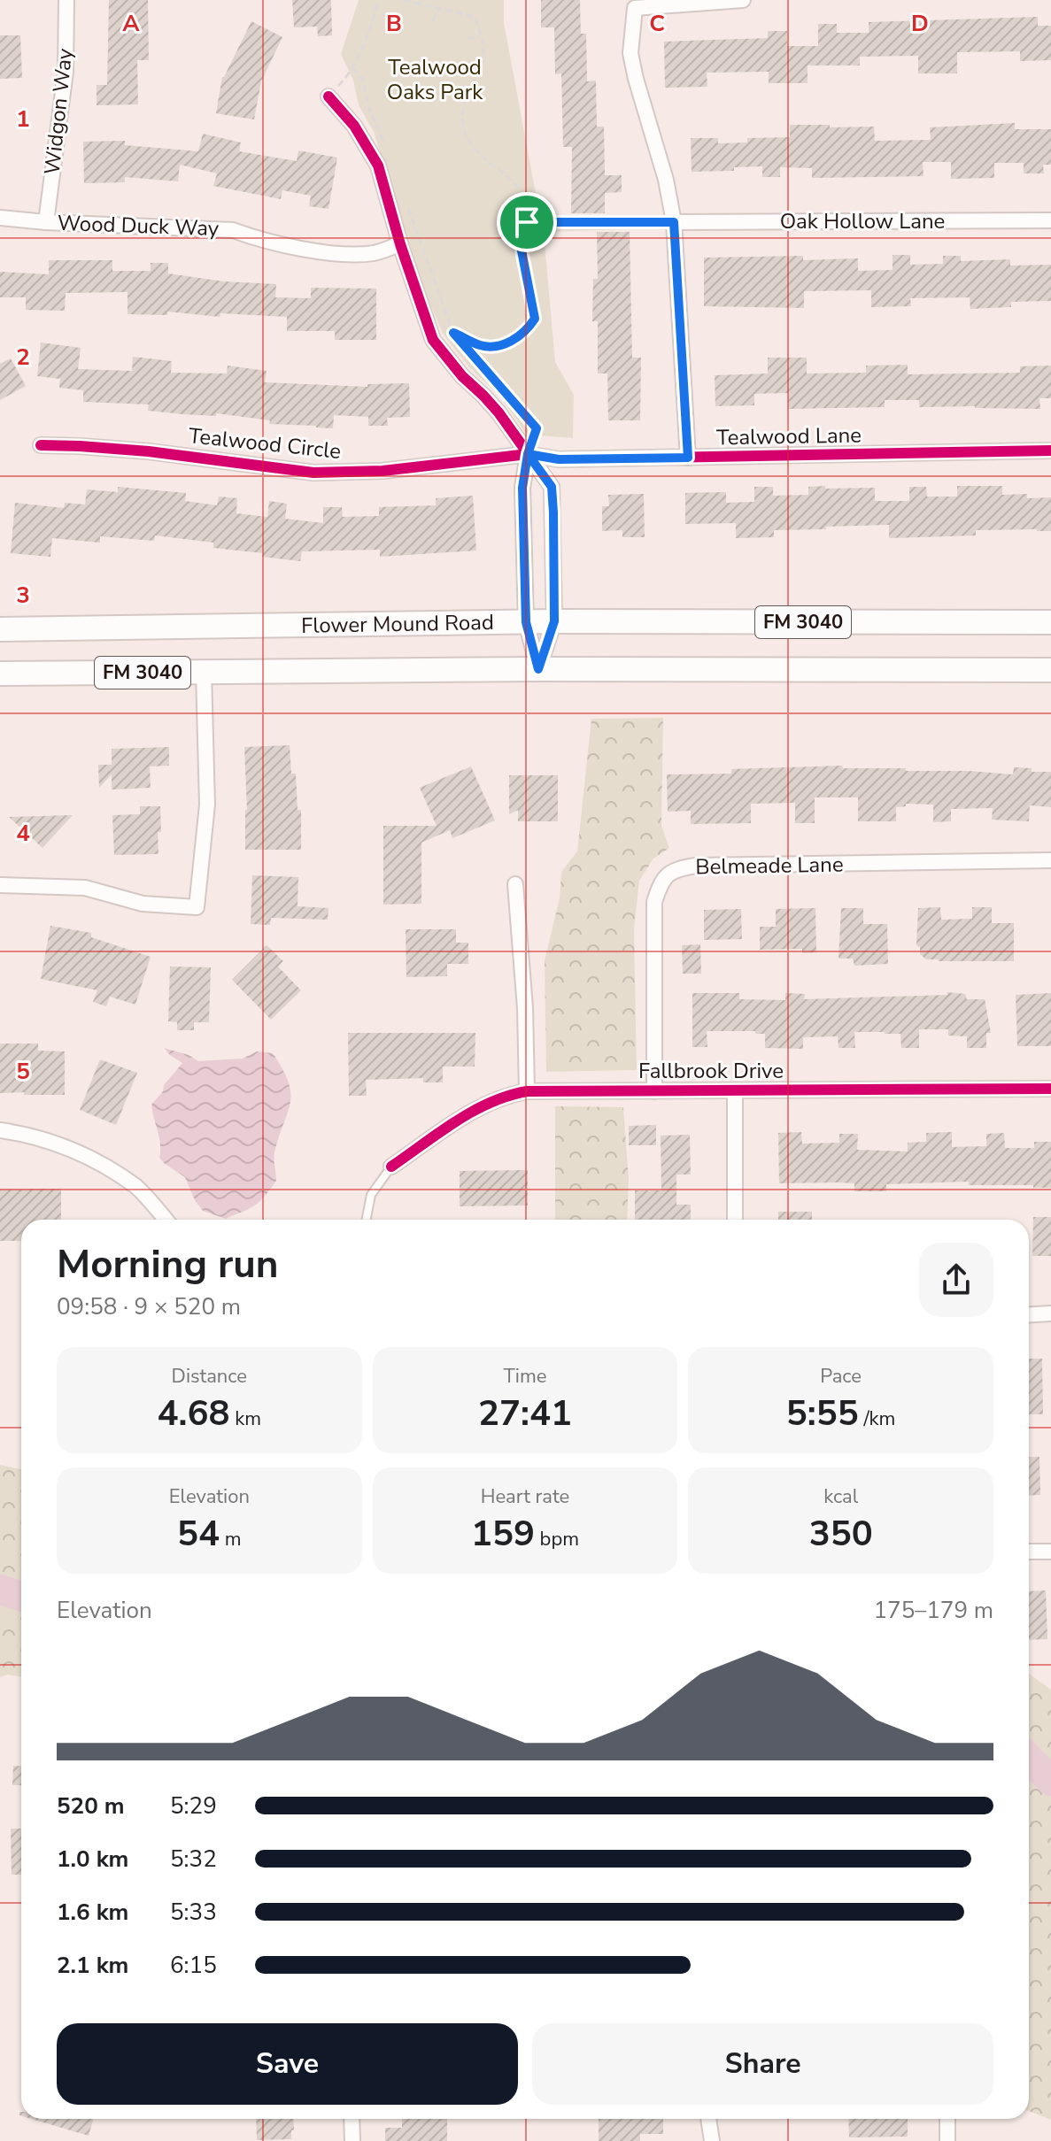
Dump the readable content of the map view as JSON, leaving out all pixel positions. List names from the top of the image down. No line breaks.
{"streets":{"main road":["FM 3040","Flower Mound Road"],"street":["Widgon Way","Oak Hollow Lane","Wood Duck Way","Tealwood Lane","Tealwood Circle","Belmeade Lane","Fallbrook Drive"]},"crossings":[["Widgon Way","Wood Duck Way"],["Tealwood Lane","Tealwood Circle"],["Belmeade Lane","Fallbrook Drive"]],"parks":["Tealwood Oaks Park"],"page":{"heading":["Morning run","09:58 · 9 × 520 m"],"stats":[["Distance","4.68 km"],["Time","27:41"],["Pace","5:55 /km"],["Elevation","54 m"],["Heart rate","159 bpm"],["kcal","350"]],"chart":["Elevation","175–179 m"],"list":[{"name":"520 m","note":"5:29"},{"name":"1.0 km","note":"5:32"},{"name":"1.6 km","note":"5:33"},{"name":"2.1 km","note":"6:15"}],"buttons":["Save","Share"]},"grid":{"columns":["A","B","C","D"],"rows":["1","2","3","4","5"]}}
